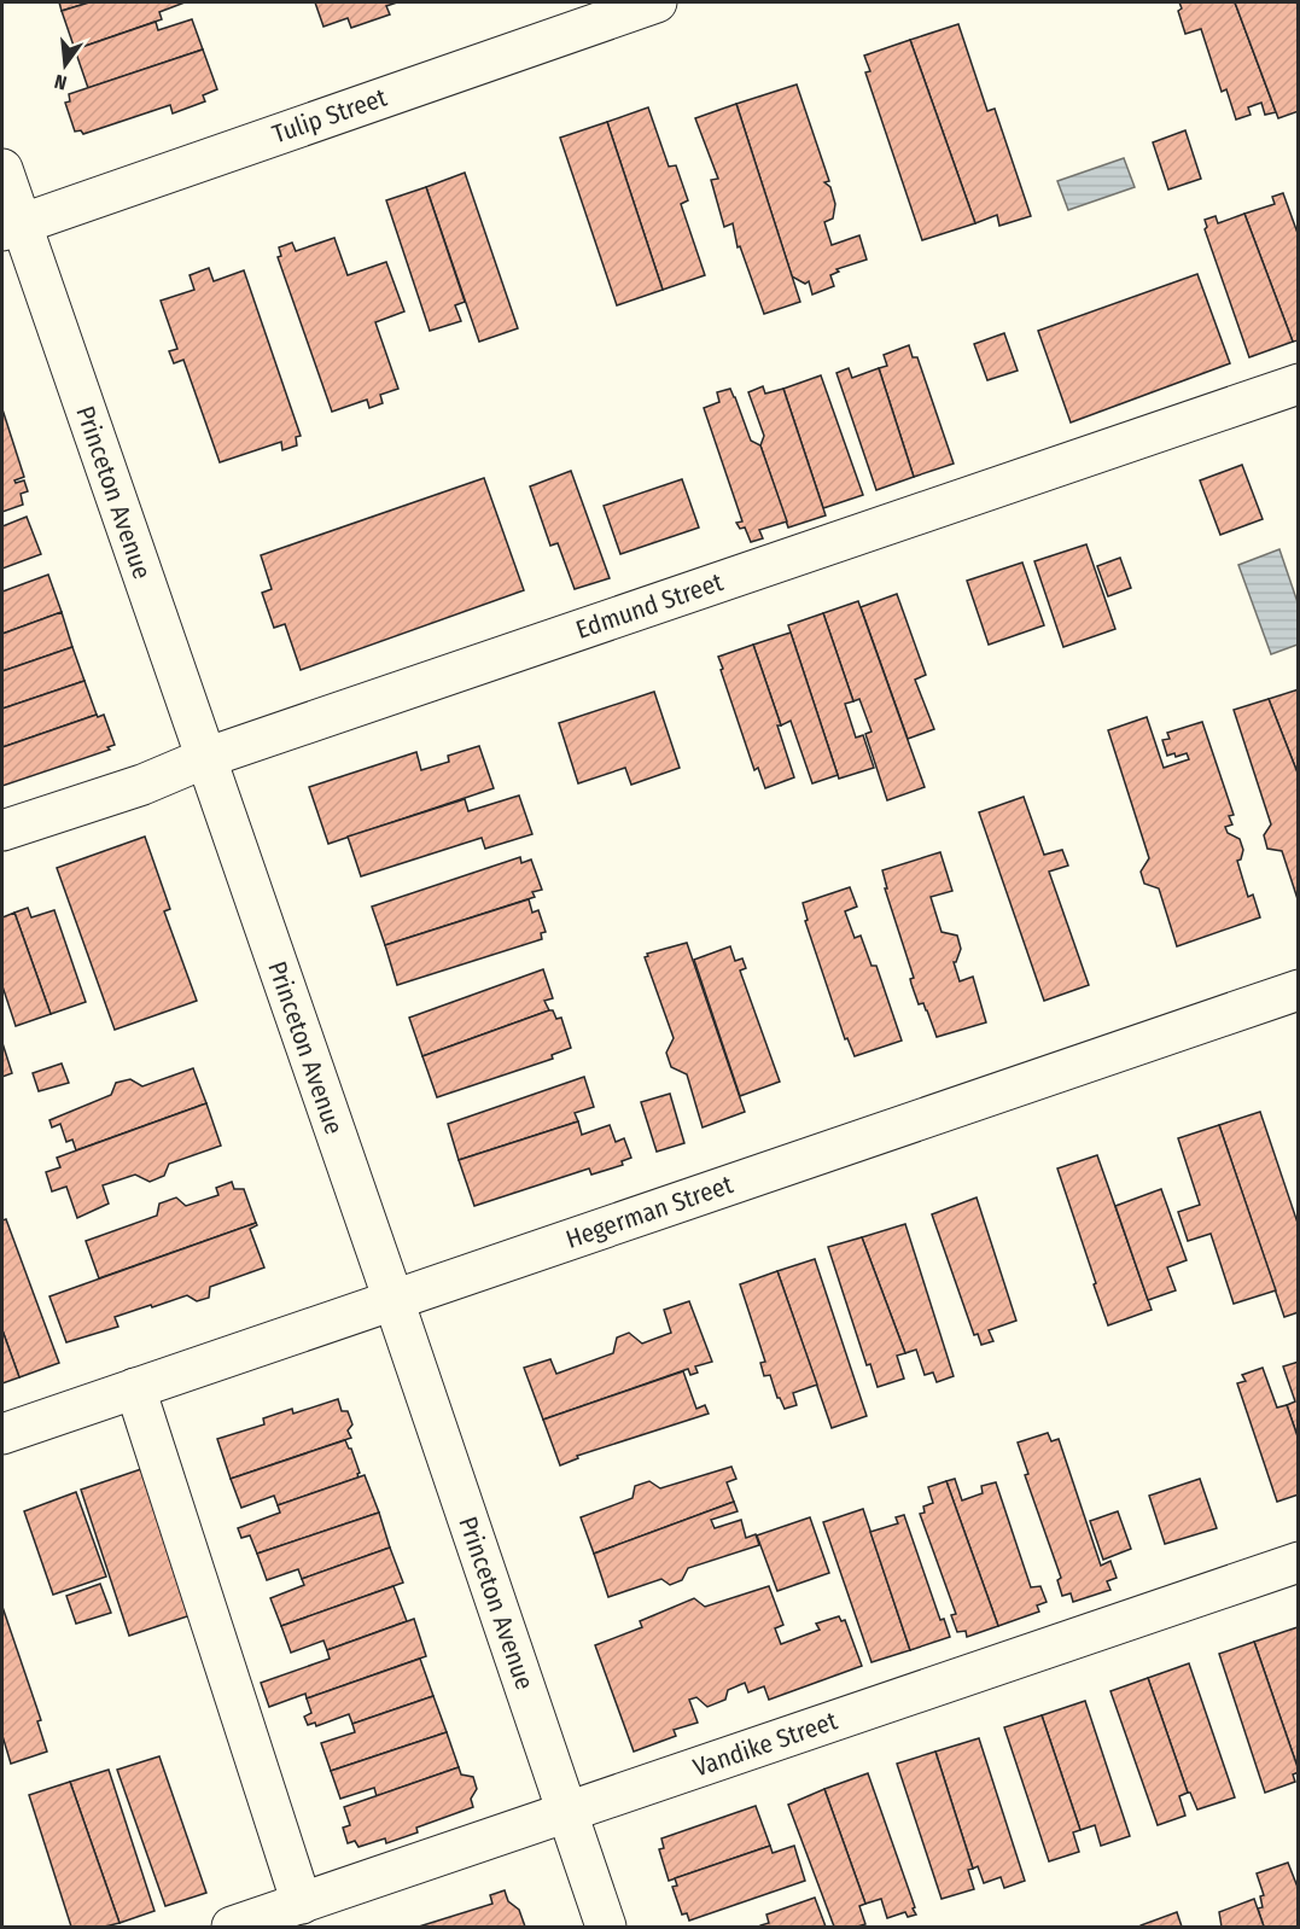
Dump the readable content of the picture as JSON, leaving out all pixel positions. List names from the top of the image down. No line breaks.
{"streets":{"street":["Tulip Street","Princeton Avenue","Edmund Street","Hegerman Street","Vandike Street"]},"crossings":[["Tulip Street","Princeton Avenue"],["Princeton Avenue","Edmund Street"],["Princeton Avenue","Hegerman Street"],["Princeton Avenue","Vandike Street"]],"north":"bottom"}
